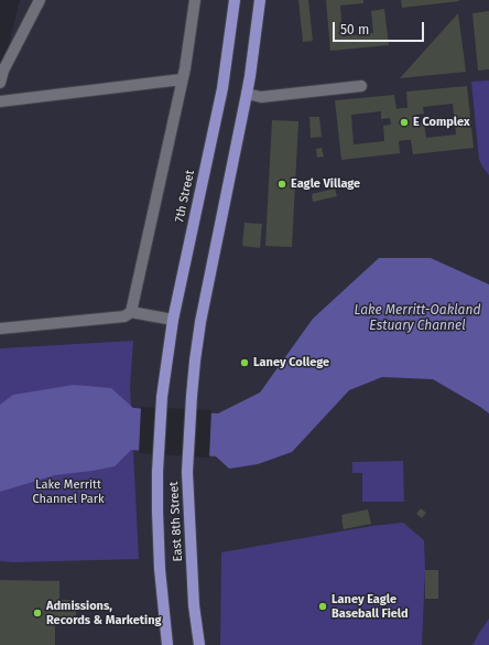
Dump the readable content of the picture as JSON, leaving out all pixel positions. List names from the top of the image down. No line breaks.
{"streets":{"main road":["7th Street","East 8th Street"]},"crossings":[["7th Street","East 8th Street"]],"water":["Lake Merritt-Oakland Estuary Channel"],"parks":["Lake Merritt Channel Park"],"places":["E Complex","Eagle Village","Laney College","Laney Eagle Baseball Field","Admissions, Records & Marketing"],"scale_bar":"50 m"}
